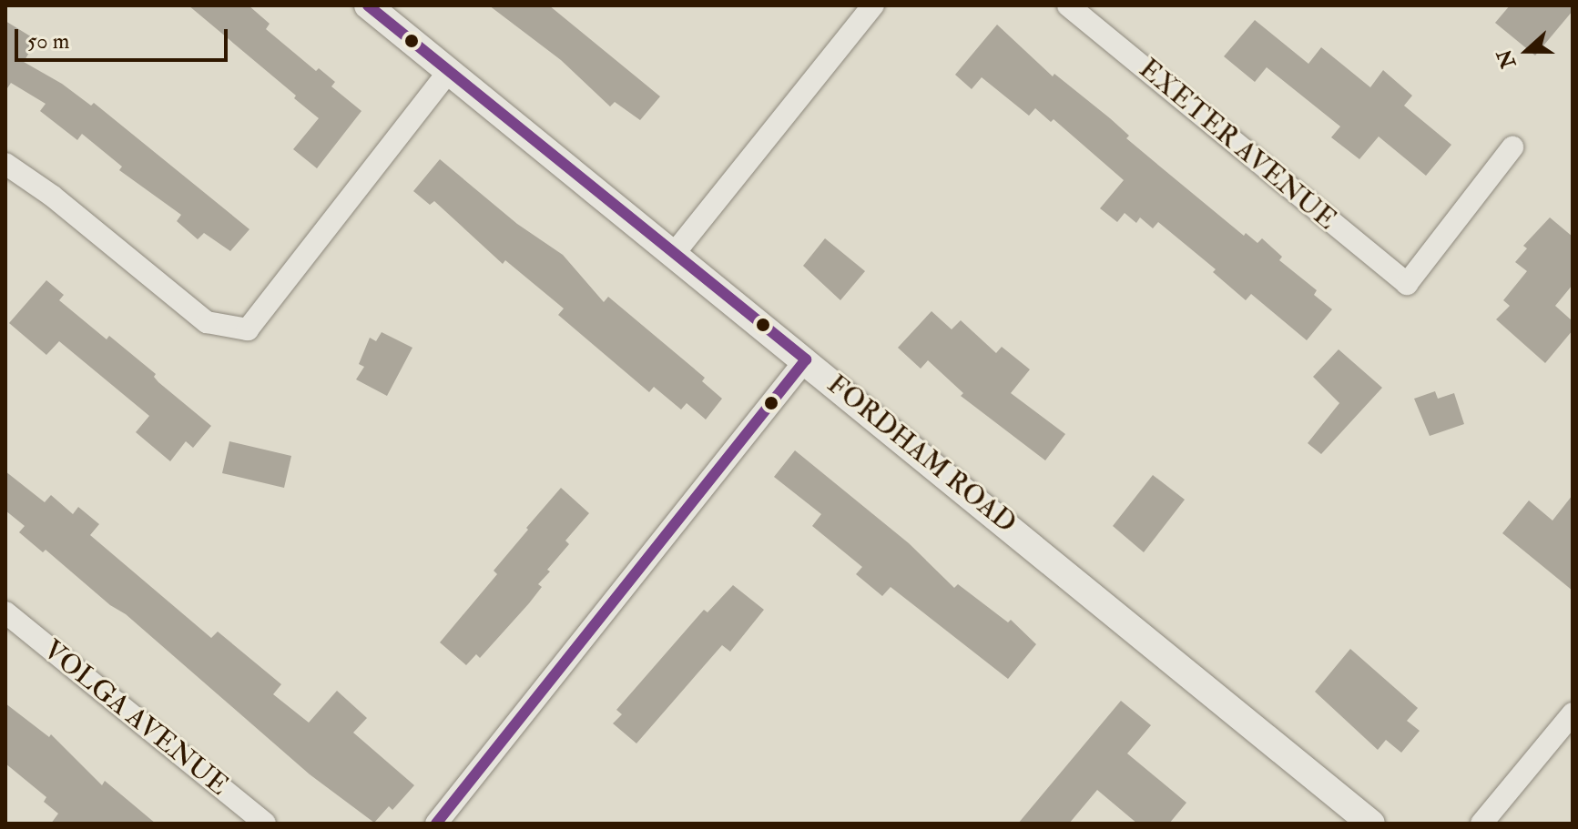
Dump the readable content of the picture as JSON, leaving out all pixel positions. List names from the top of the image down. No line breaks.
{"streets":{"street":["EXETER AVENUE","FORDHAM ROAD","VOLGA AVENUE"]},"scale_bar":"50 m","north":"left"}
